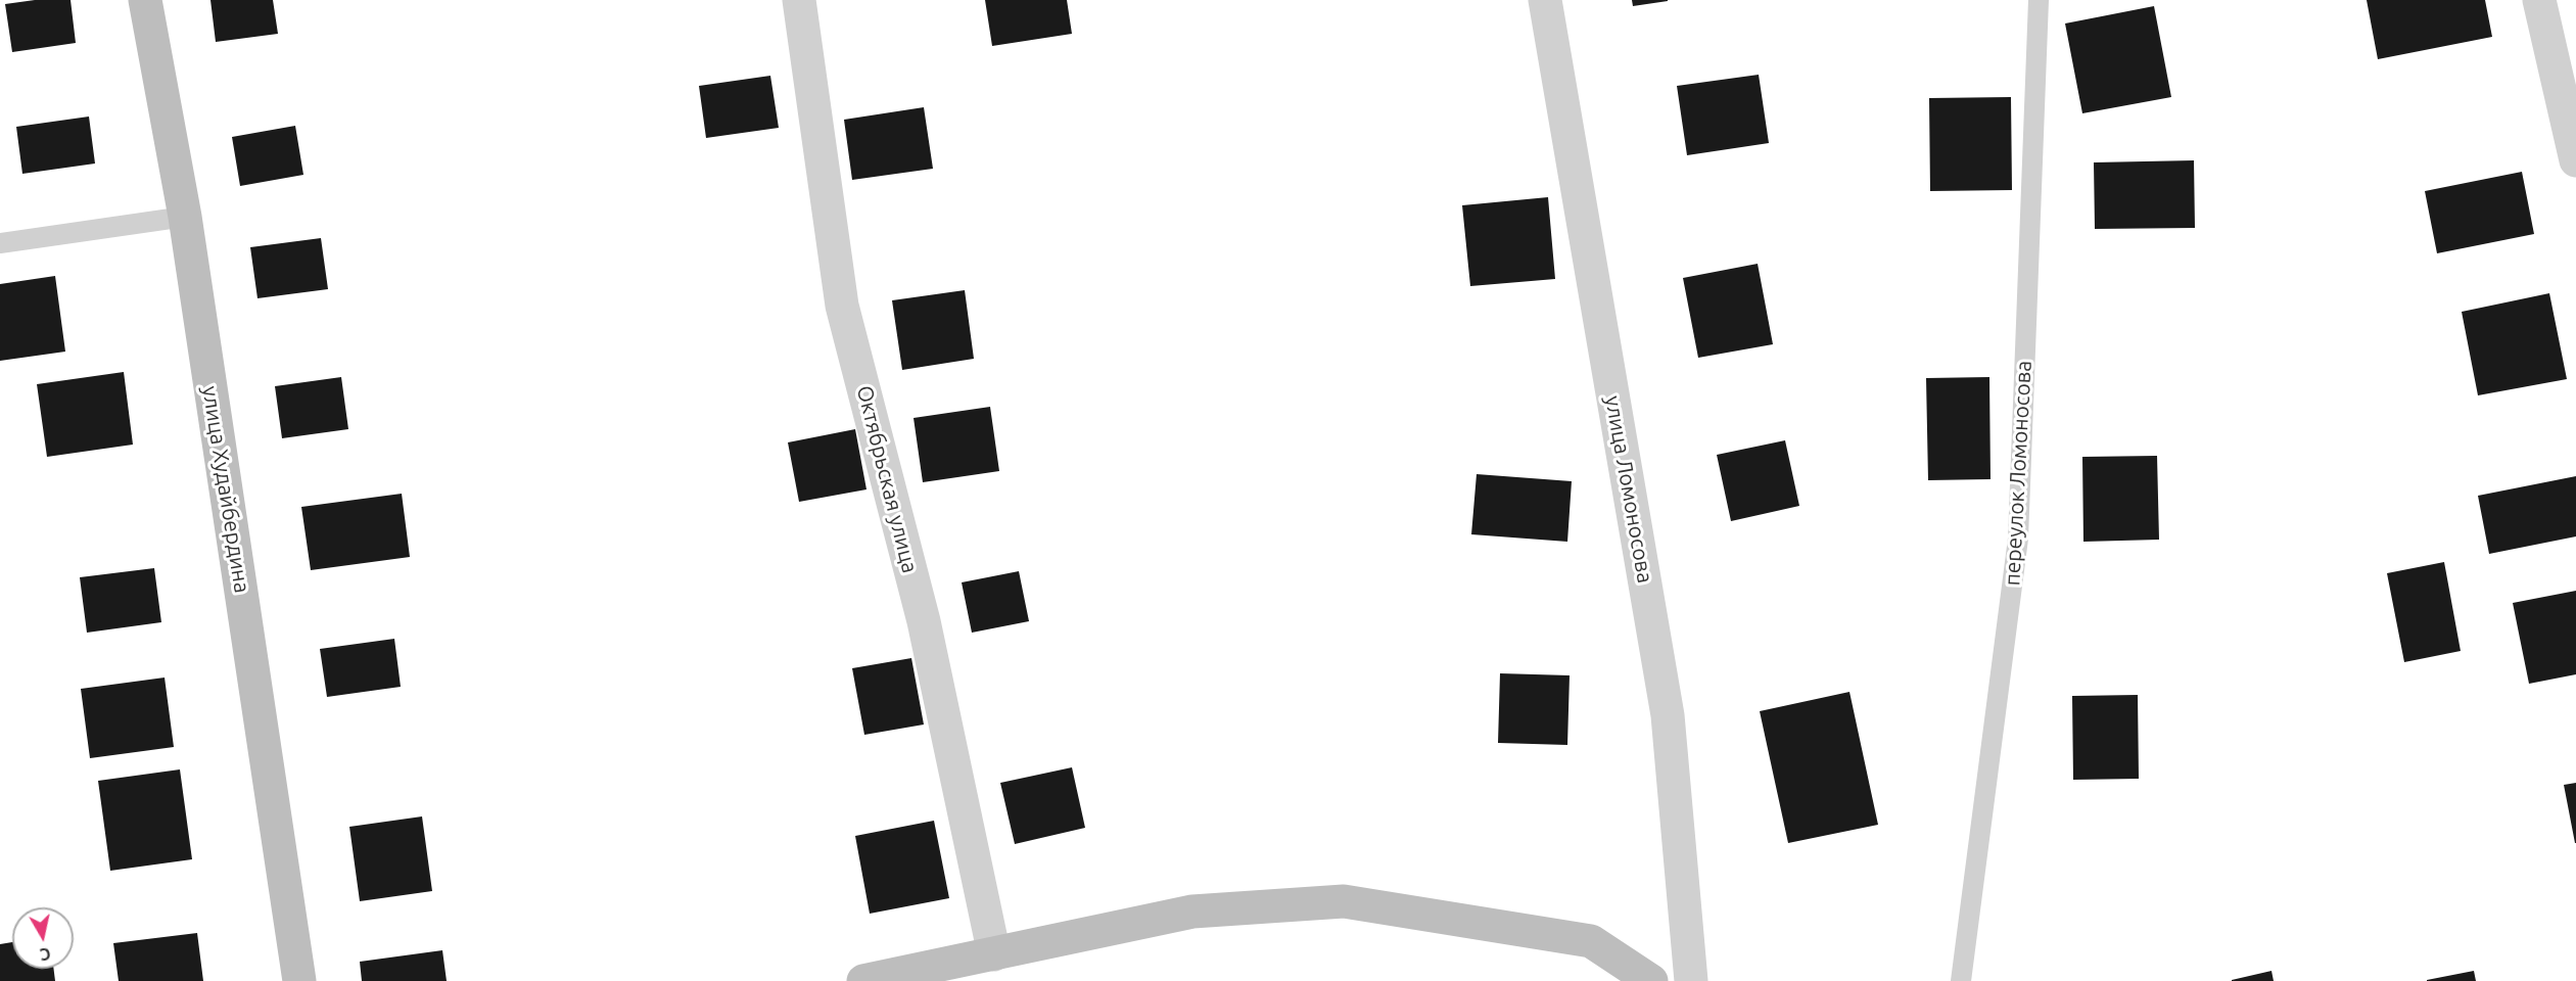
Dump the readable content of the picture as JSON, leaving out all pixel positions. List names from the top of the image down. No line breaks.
{"streets":{"street":["Октябрьская улица","улица Худайбердина","улица Ломоносова"],"lane":["переулок Ломоносова"]},"north":"bottom"}
